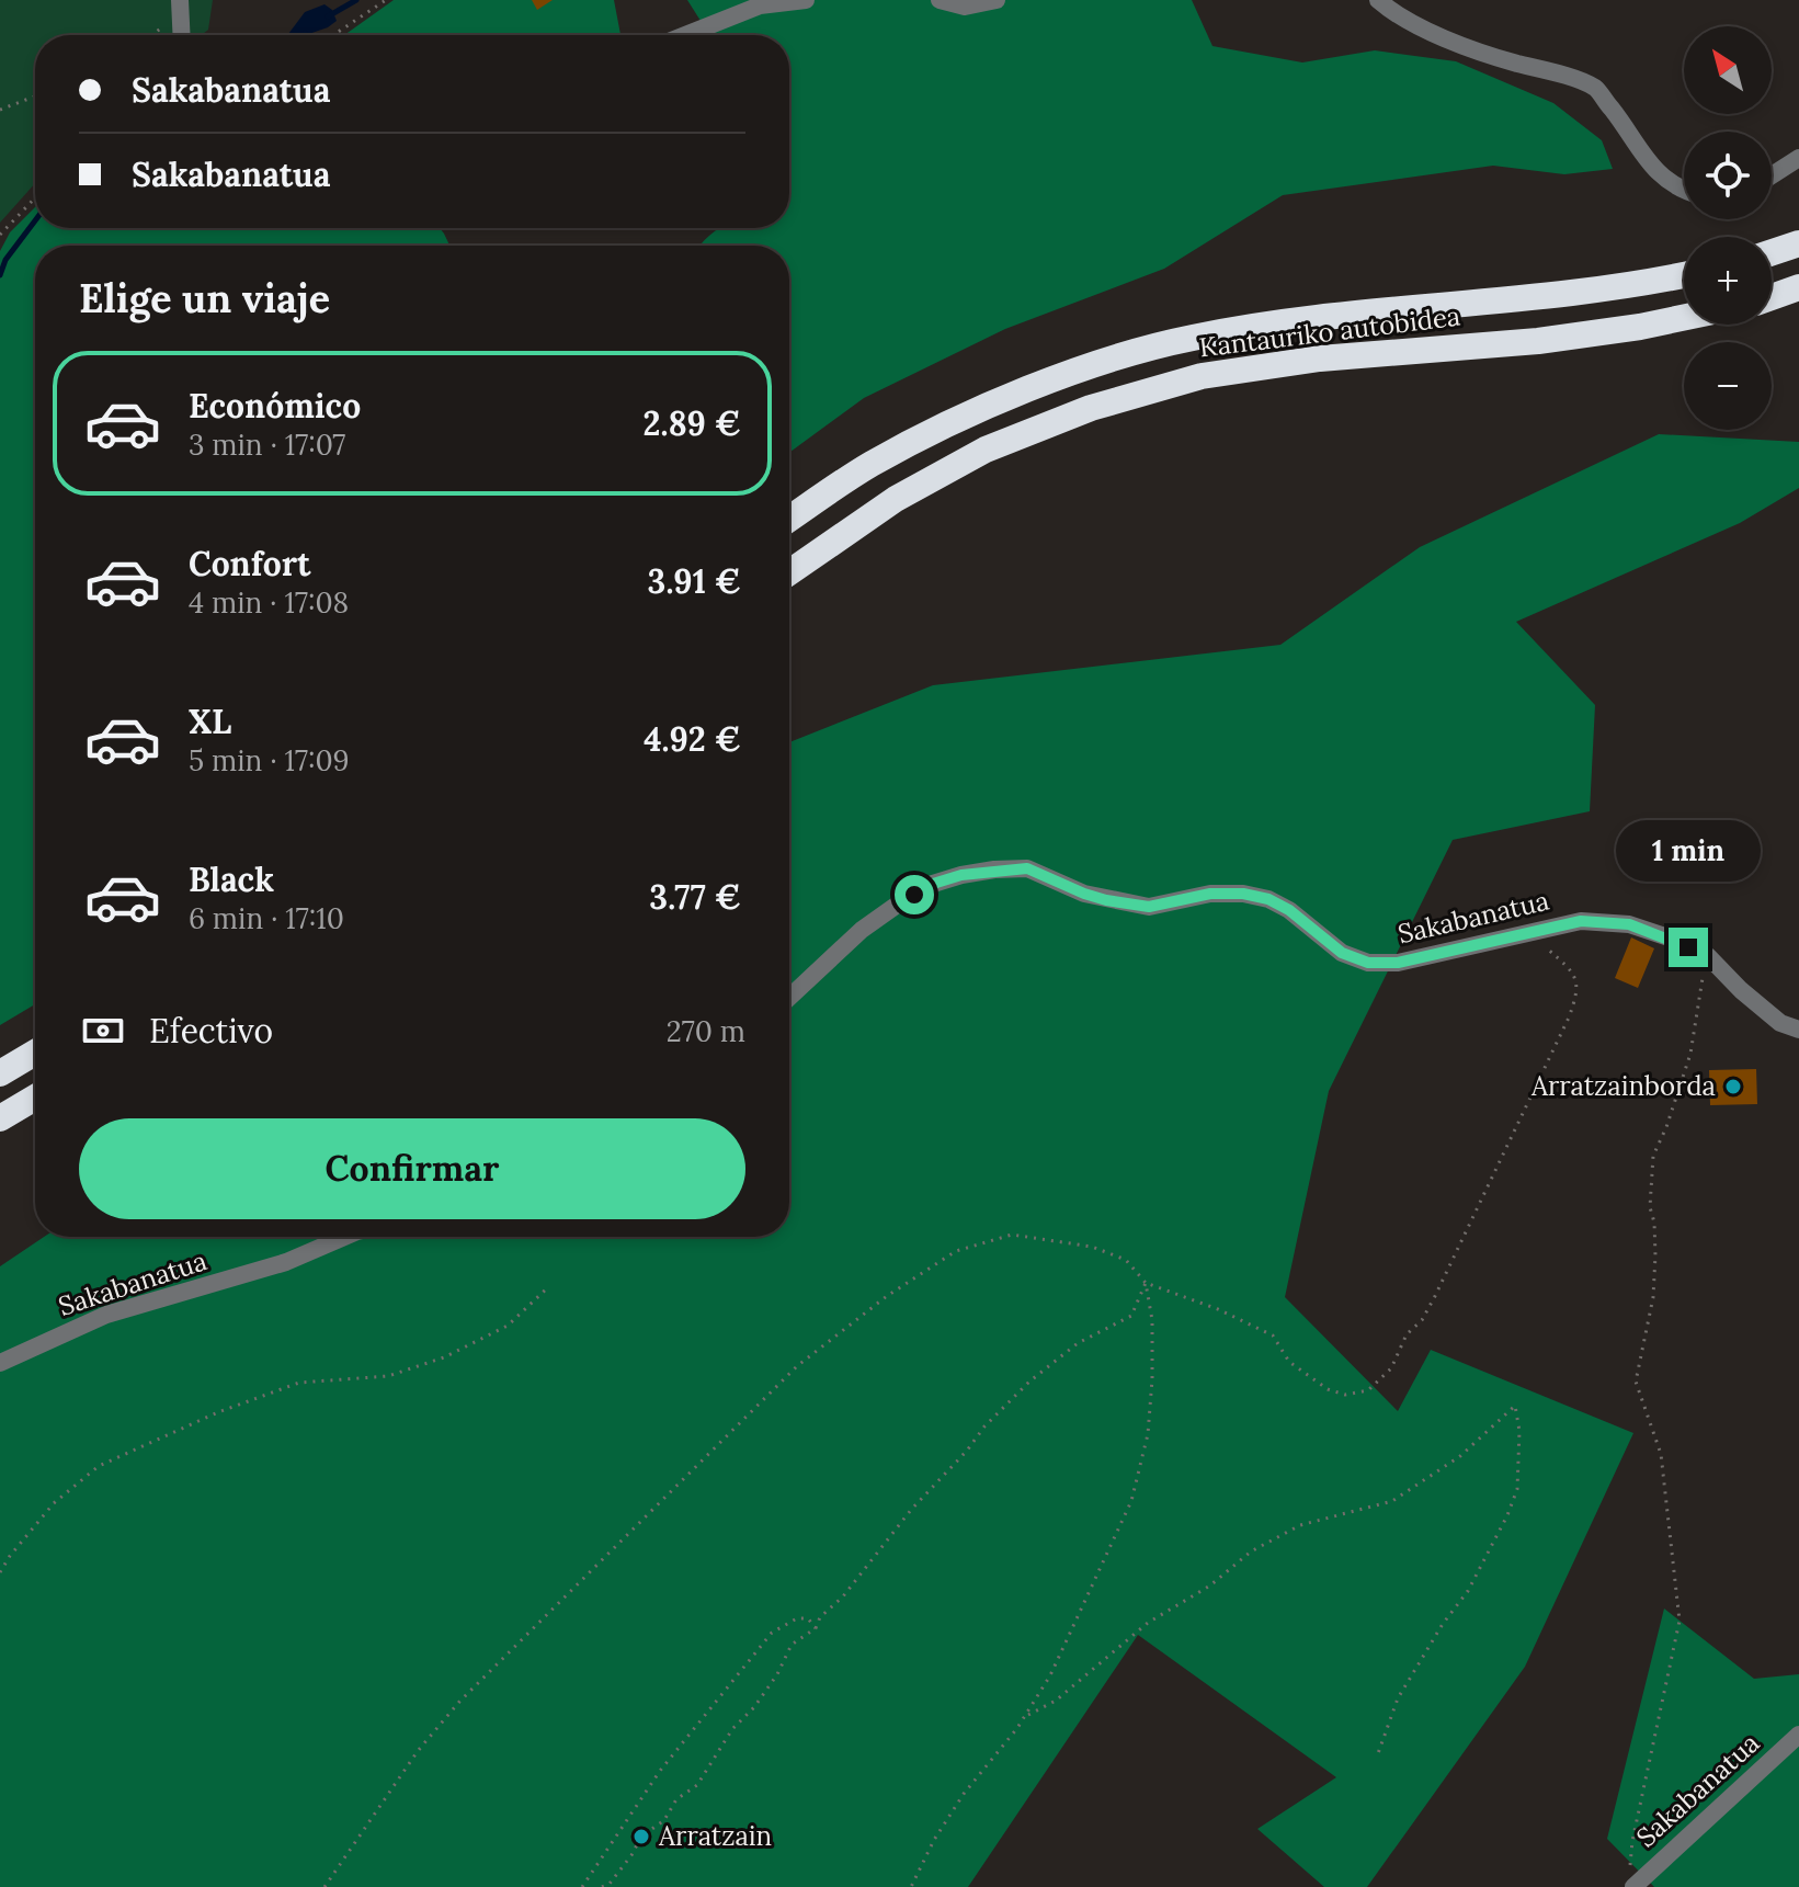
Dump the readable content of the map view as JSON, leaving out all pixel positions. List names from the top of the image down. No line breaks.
{"streets":{"highway":["Kantauriko autobidea"],"street":["Sakabanatua"]},"places":["Arratzainborda","Arratzain"],"north":"top left","page":{"map_buttons":["+","−"],"banner":["Sakabanatua","Sakabanatua"],"heading":"Elige un viaje","list":[{"name":"Económico","note":"3 min · 17:07","value":"2.89 €"},{"name":"Confort","note":"4 min · 17:08","value":"3.91 €"},{"name":"XL","note":"5 min · 17:09","value":"4.92 €"},{"name":"Black","note":"6 min · 17:10","value":"3.77 €"}],"bubble":"1 min","pay":["Efectivo","270 m"],"buttons":"Confirmar"}}
